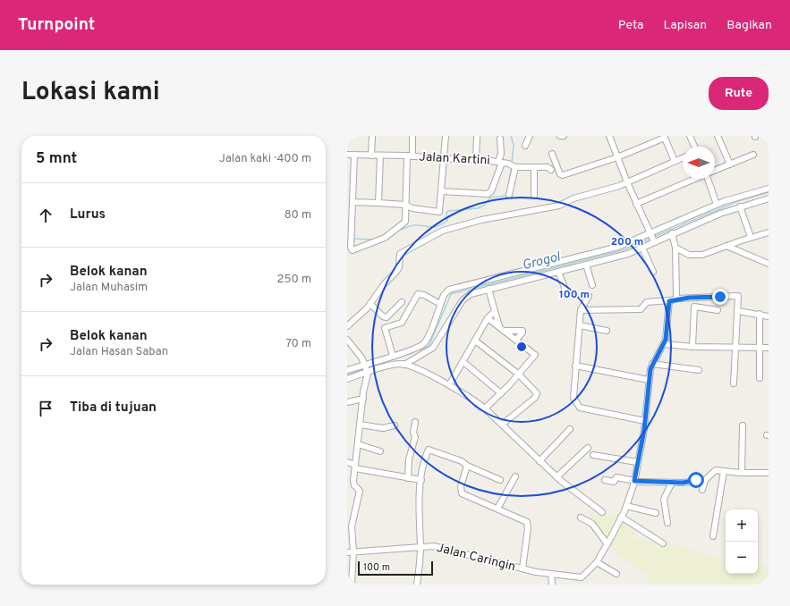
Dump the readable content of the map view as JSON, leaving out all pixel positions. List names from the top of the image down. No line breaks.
{"streets":{"street":["Jalan Kartini","Jalan Caringin"]},"water":["Grogol"],"scale_bar":"100 m","north":"left","page":{"header":"Turnpoint","nav":["Peta","Lapisan","Bagikan"],"title":"Lokasi kami","buttons":"Rute","heading":["5 mnt","Jalan kaki · 400 m"],"list":[["Lurus","80 m"],["Belok kanan","Jalan Muhasim","250 m"],["Belok kanan","Jalan Hasan Saban","70 m"],"Tiba di tujuan"],"map_buttons":["+","−"],"scale":"100 m"},"rings":["200 m","100 m"]}
